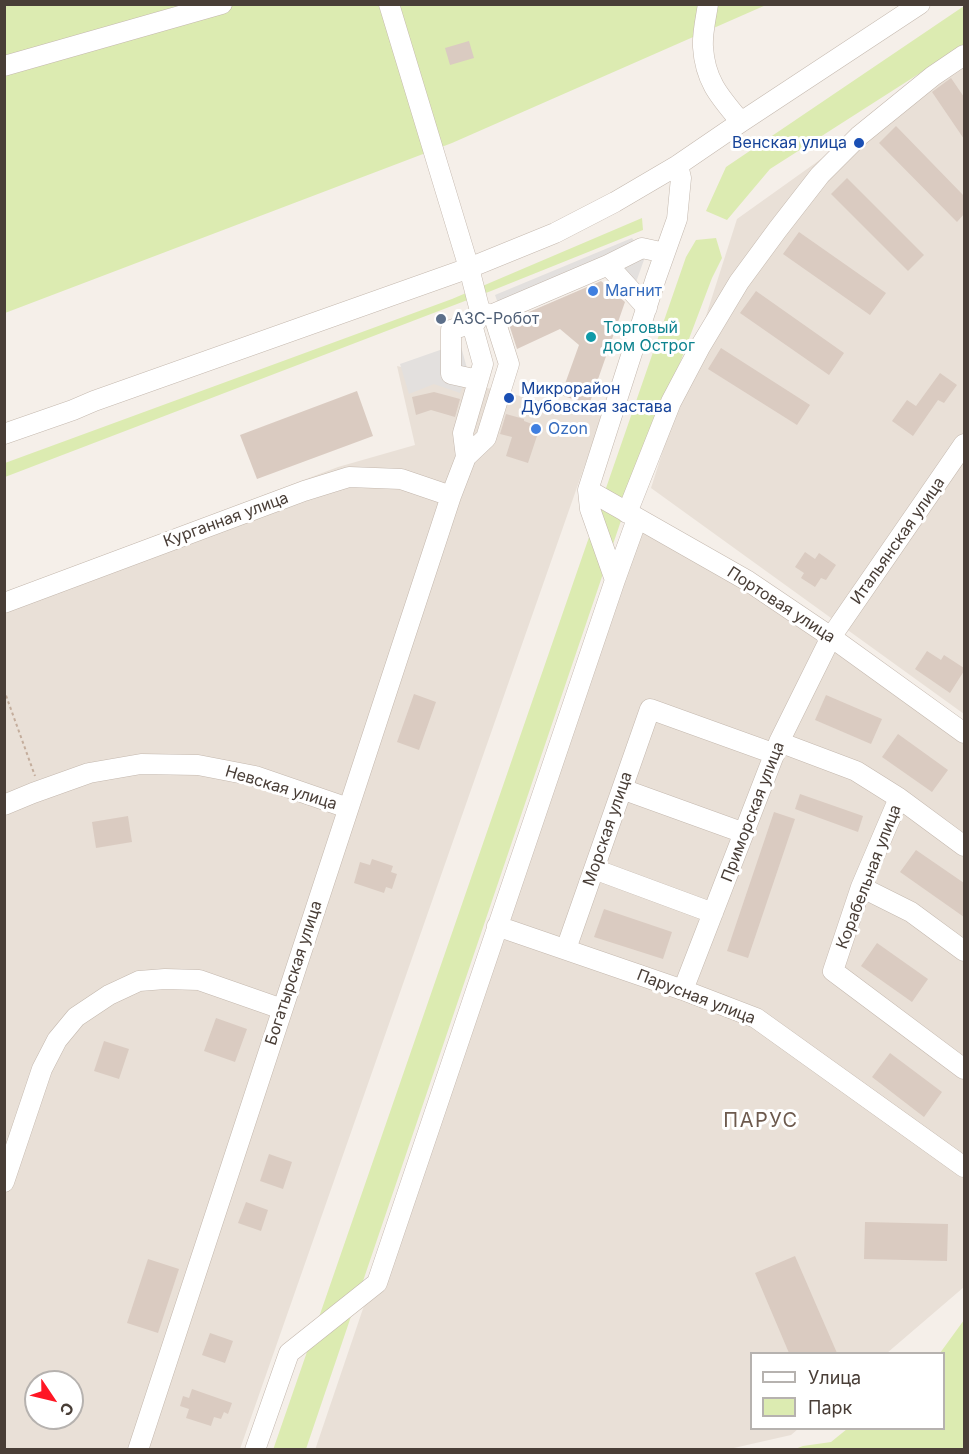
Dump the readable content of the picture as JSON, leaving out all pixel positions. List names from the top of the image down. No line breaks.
{"streets":{"street":["Курганная улица","Итальянская улица","Портовая улица","Невская улица","Приморская улица","Морская улица","Корабельная улица","Богатырская улица","Парусная улица"]},"crossings":[["Курганная улица","Богатырская улица"],["Итальянская улица","Портовая улица"],["Итальянская улица","Приморская улица"],["Портовая улица","Приморская улица"],["Невская улица","Богатырская улица"],["Приморская улица","Морская улица"],["Приморская улица","Парусная улица"],["Морская улица","Парусная улица"]],"districts":["ПАРУС"],"places":["Венская улица","Магнит","АЗС-Робот","Торговый дом Острог","Микрорайон Дубовская застава","Ozon"],"legend":["Улица","Парк"],"north":"bottom right"}
